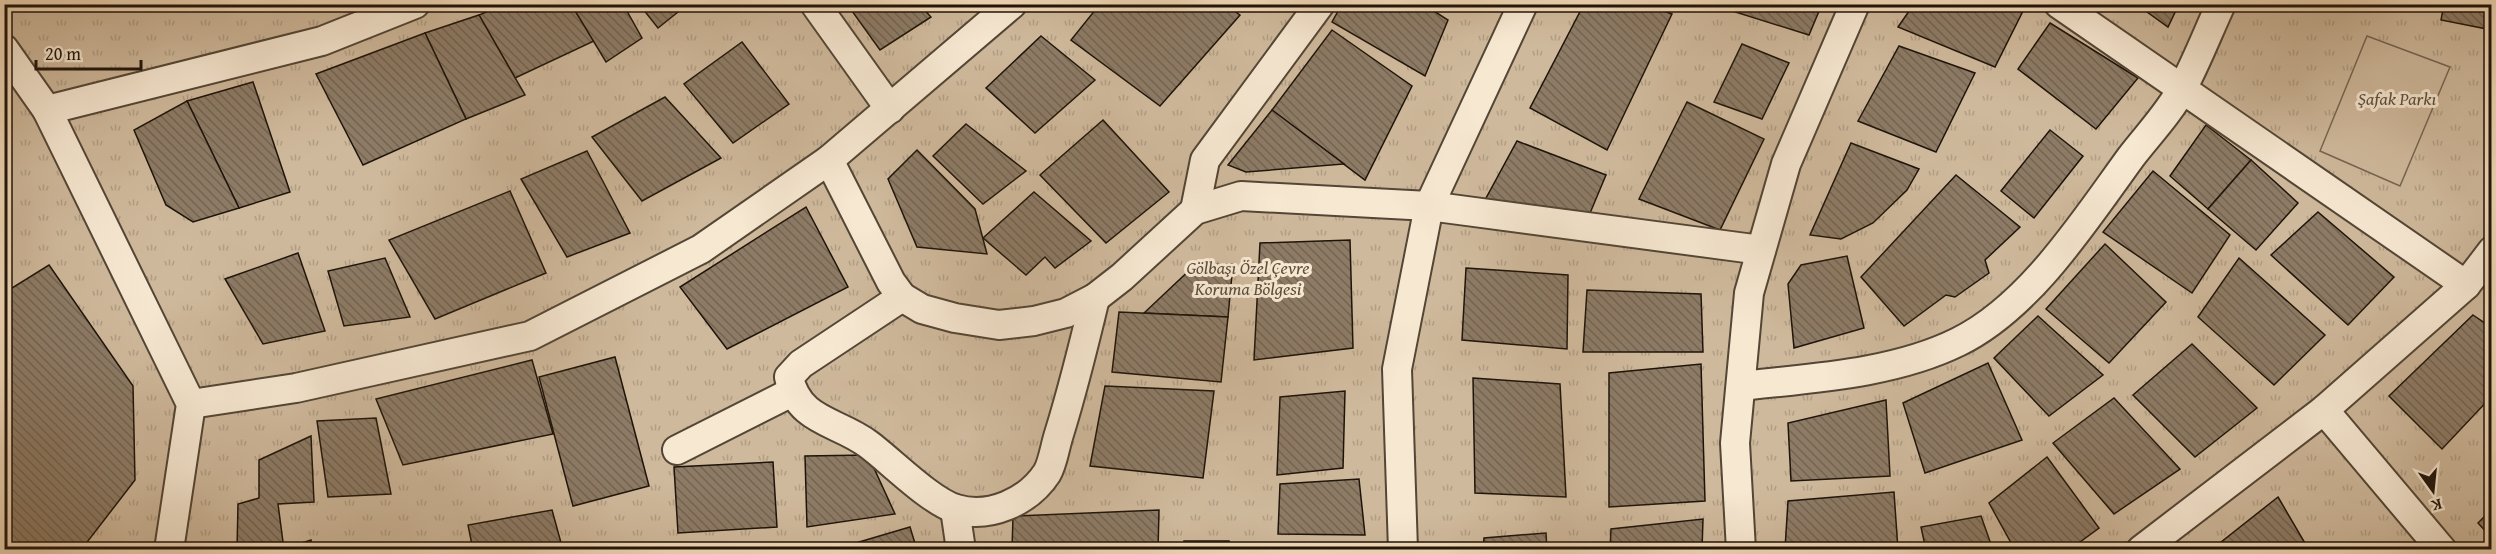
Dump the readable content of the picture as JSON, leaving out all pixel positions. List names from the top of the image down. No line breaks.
{"parks":["Şafak Parkı","Gölbaşı Özel Çevre Koruma Bölgesi"],"scale_bar":"20 m","north":"bottom"}
